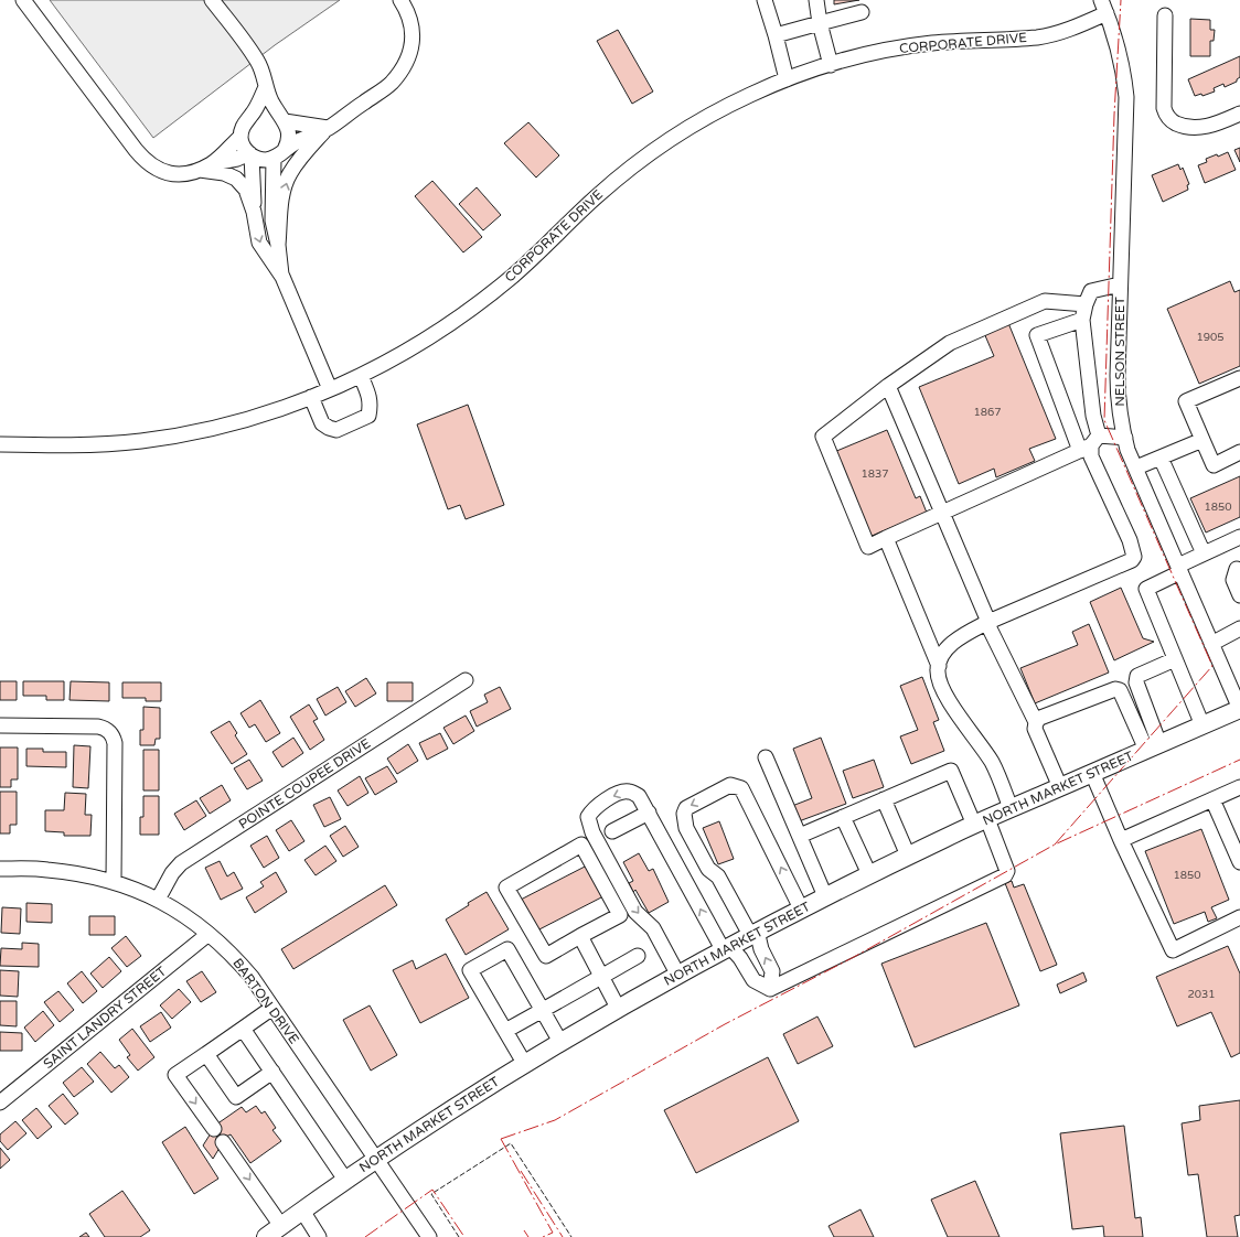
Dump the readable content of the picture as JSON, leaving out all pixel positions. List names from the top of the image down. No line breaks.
{"streets":{"main road":["NORTH MARKET STREET"],"street":["CORPORATE DRIVE","NELSON STREET","POINTE COUPEE DRIVE","BARTON DRIVE","SAINT LANDRY STREET"]},"crossings":[["CORPORATE DRIVE","NELSON STREET"],["NELSON STREET","NORTH MARKET STREET"],["POINTE COUPEE DRIVE","BARTON DRIVE"],["NORTH MARKET STREET","BARTON DRIVE"],["BARTON DRIVE","SAINT LANDRY STREET"]],"house_numbers":["1905","1867","1837","1850","1850","2031"]}
